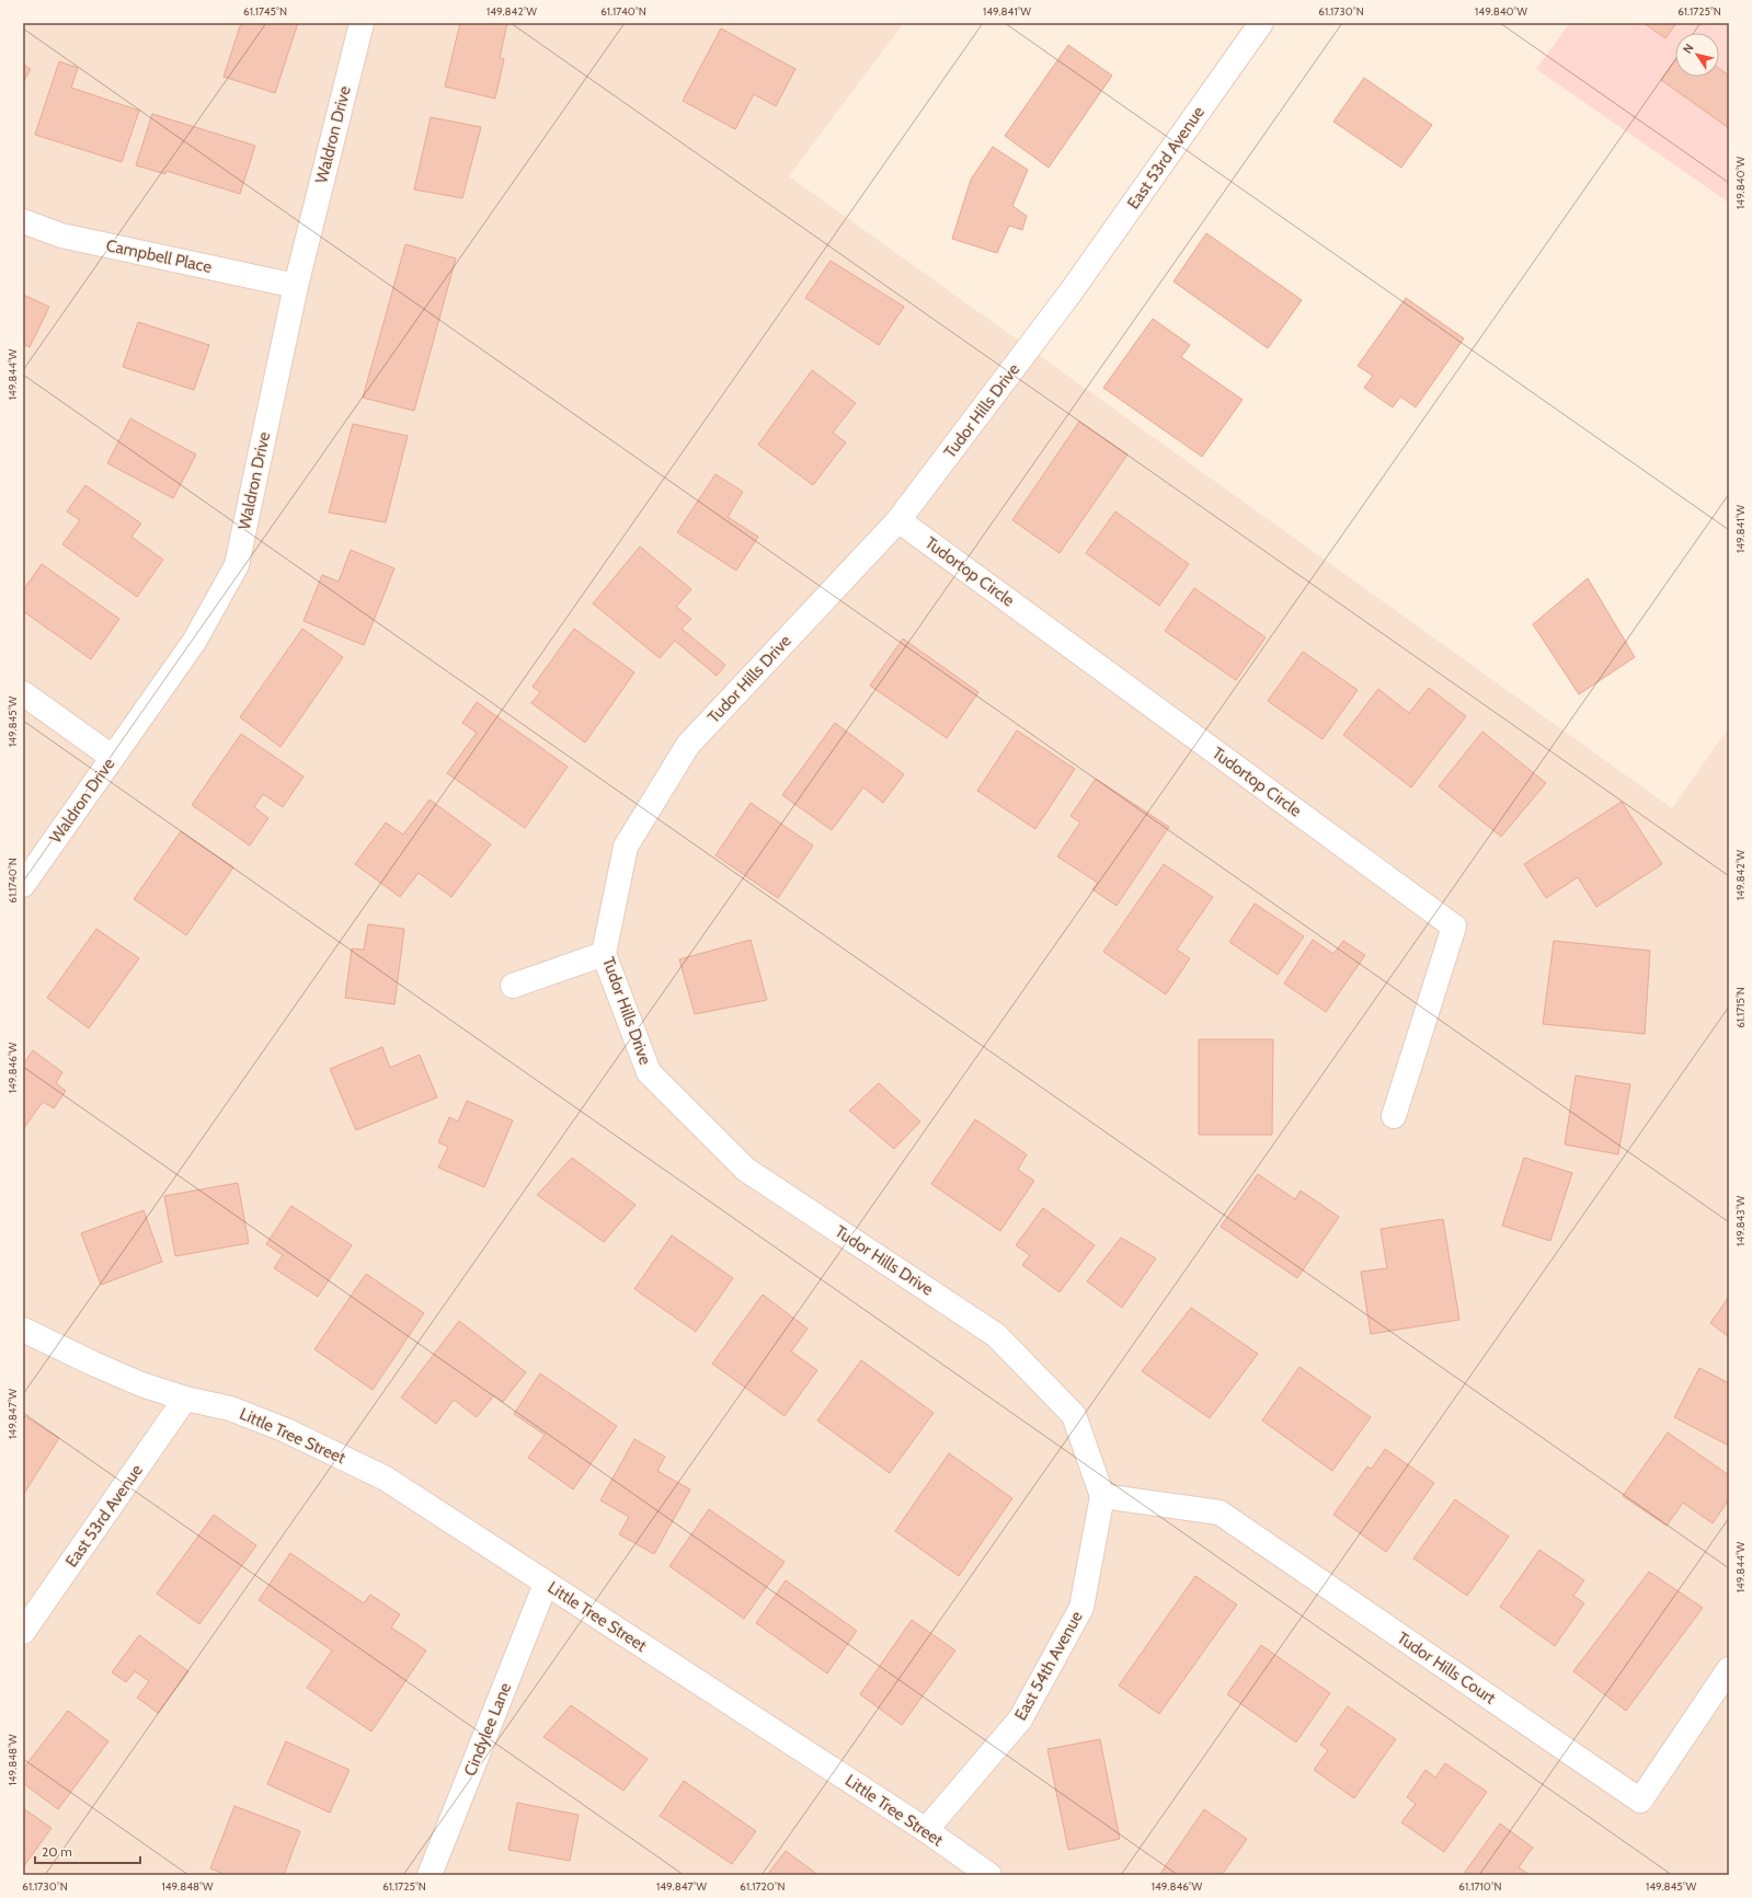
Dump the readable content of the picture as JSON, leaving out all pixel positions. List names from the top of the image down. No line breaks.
{"streets":{"street":["Waldron Drive","East 53rd Avenue","Campbell Place","Tudor Hills Drive","Tudortop Circle","Little Tree Street","East 54th Avenue","Tudor Hills Court","Cindylee Lane"]},"crossings":[["Waldron Drive","Campbell Place"],["East 53rd Avenue","Tudor Hills Drive"],["East 53rd Avenue","Little Tree Street"],["Tudor Hills Drive","Tudortop Circle"],["Tudor Hills Drive","East 54th Avenue"],["Tudor Hills Drive","Tudor Hills Court"],["Little Tree Street","East 54th Avenue"],["Little Tree Street","Cindylee Lane"],["East 54th Avenue","Tudor Hills Court"]],"scale_bar":"20 m","north":"top left","coordinates":["61.1745°N","149.842°W","61.1740°N","149.841°W","61.1730°N","149.840°W","61.1725°N","149.844°W","149.845°W","61.1715°N","149.846°W","149.843°W","149.847°W","149.848°W","61.1720°N","61.1710°N"]}
